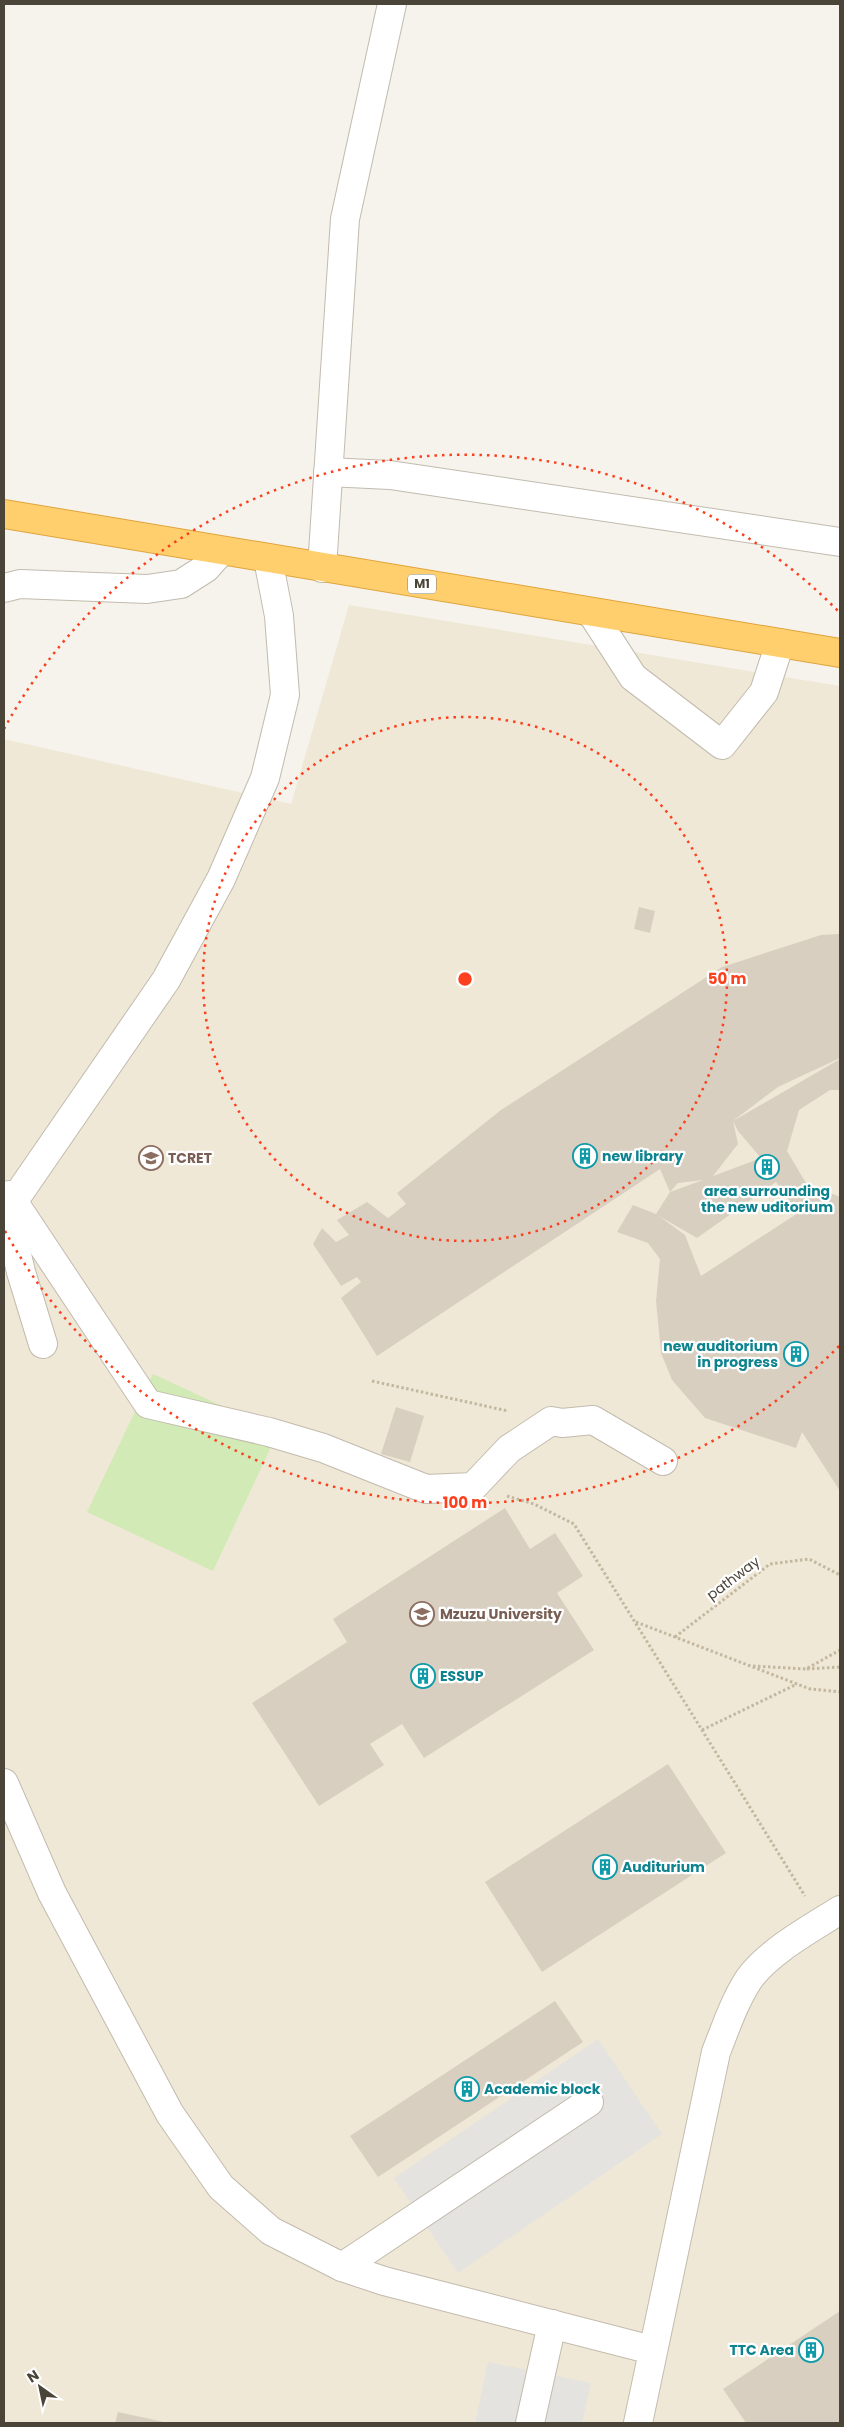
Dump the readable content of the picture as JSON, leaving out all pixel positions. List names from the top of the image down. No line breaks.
{"streets":{"highway":["M1"],"path":["pathway"]},"places":{"building":["new library","area surrounding the new uditorium","new auditorium in progress","ESSUP","Auditurium","Academic block","TTC Area"],"school or university":["TCRET","Mzuzu University"]},"north":"top left","rings":["50 m","100 m"]}
